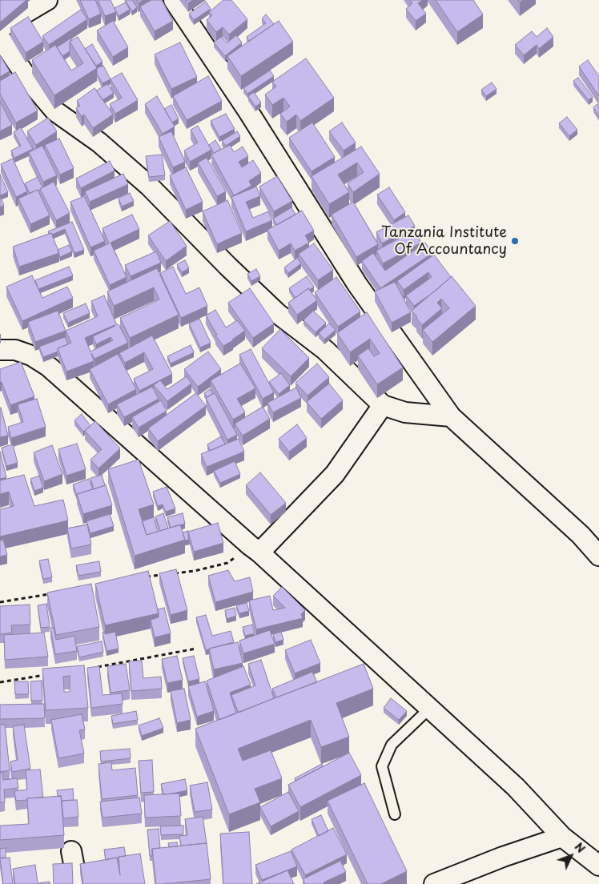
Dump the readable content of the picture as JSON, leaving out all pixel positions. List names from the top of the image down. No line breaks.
{"places":["Tanzania Institute Of Accountancy"],"north":"top right"}
